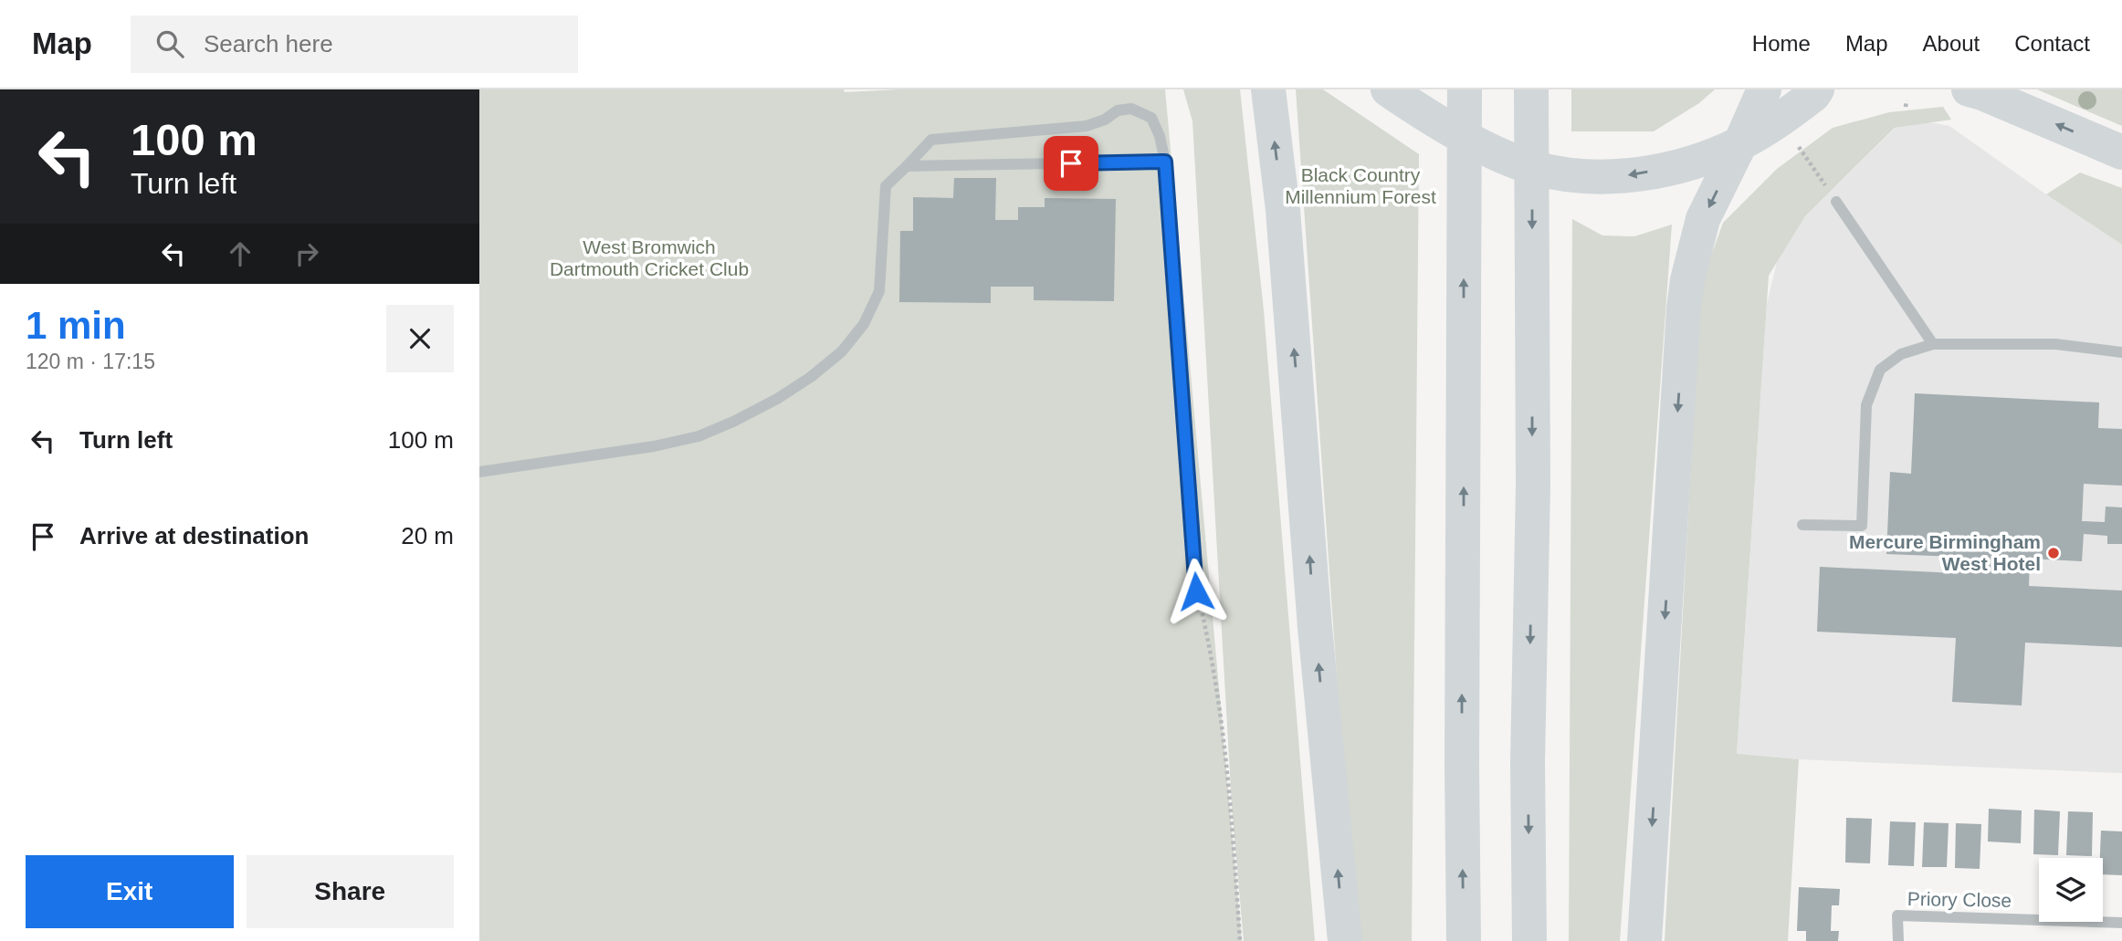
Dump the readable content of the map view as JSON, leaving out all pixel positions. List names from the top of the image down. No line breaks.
{"streets":{"street":["Priory Close"]},"parks":["Black Country Millennium Forest","West Bromwich Dartmouth Cricket Club"],"places":["Mercure Birmingham West Hotel"],"page":{"header":"Map","search":"Search here","nav":["Home","Map","About","Contact"],"turn":["100 m","Turn left"],"heading":["1 min","120 m · 17:15"],"list":[{"name":"Turn left","value":"100 m"},{"name":"Arrive at destination","value":"20 m"}],"buttons":["Exit","Share"]}}
